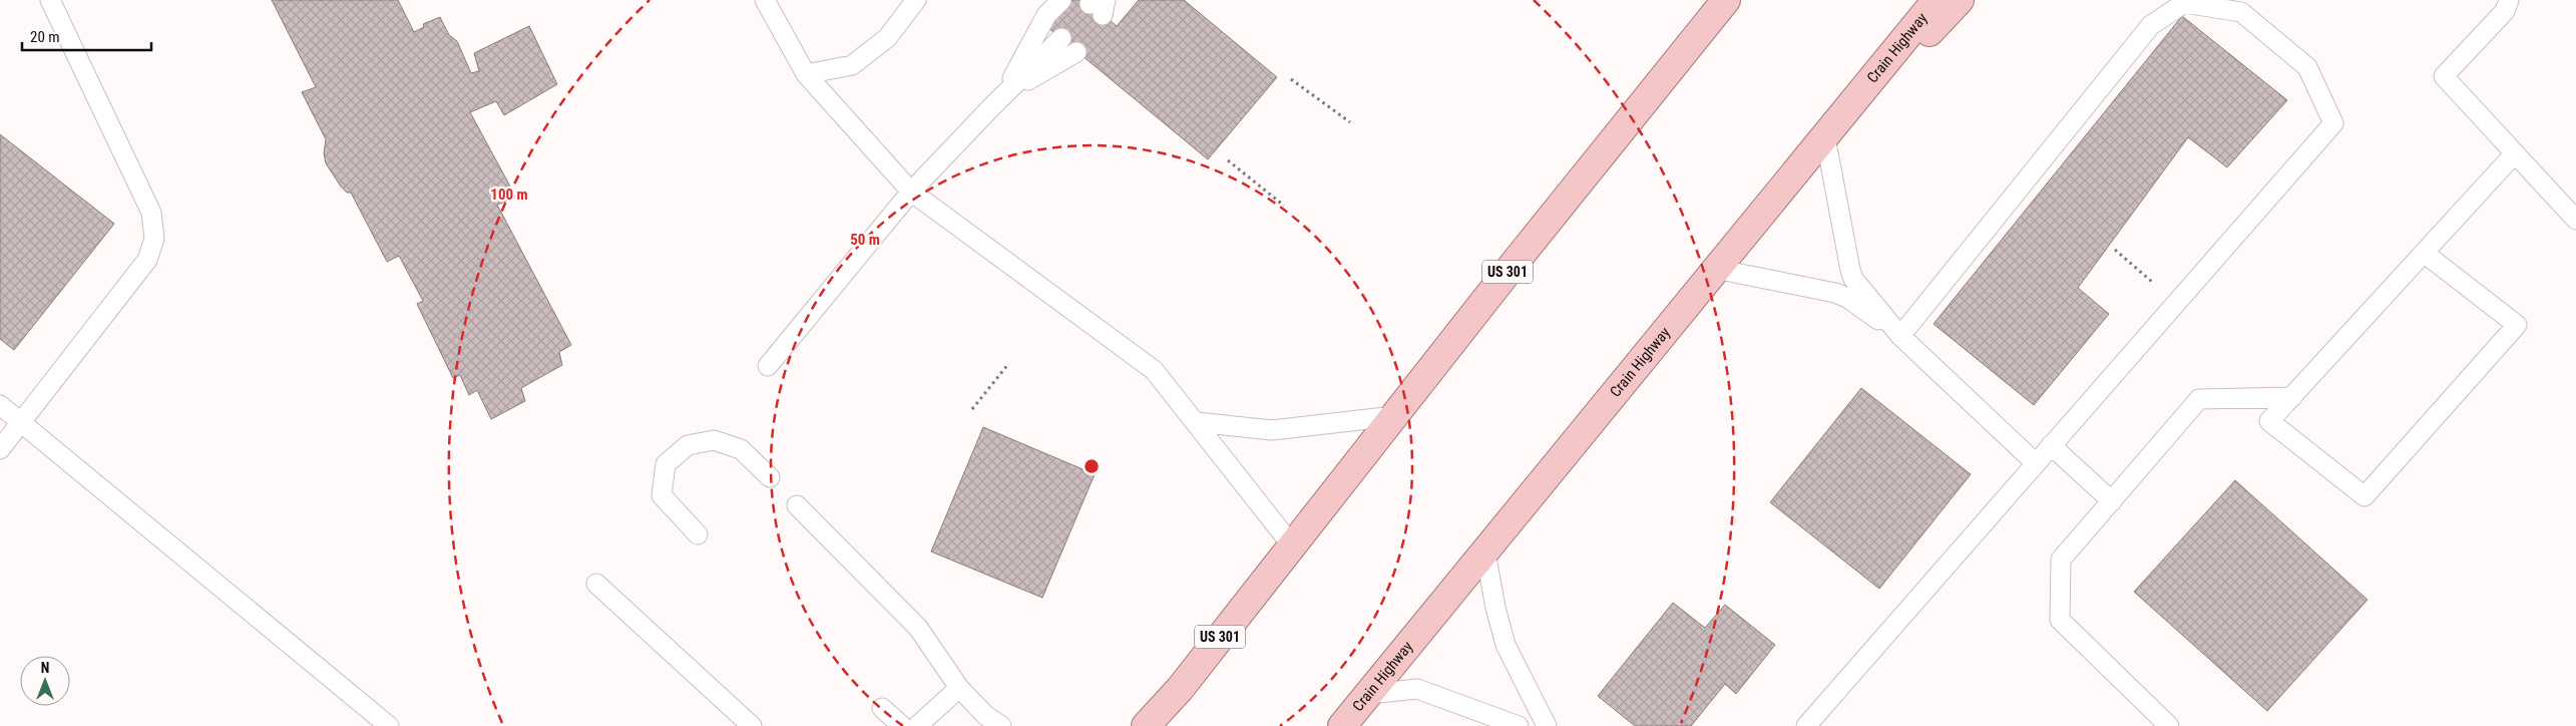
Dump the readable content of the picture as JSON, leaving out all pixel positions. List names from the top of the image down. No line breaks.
{"streets":{"highway":["Crain Highway","US 301"]},"scale_bar":"20 m","north":"top","rings":["100 m","50 m"]}
